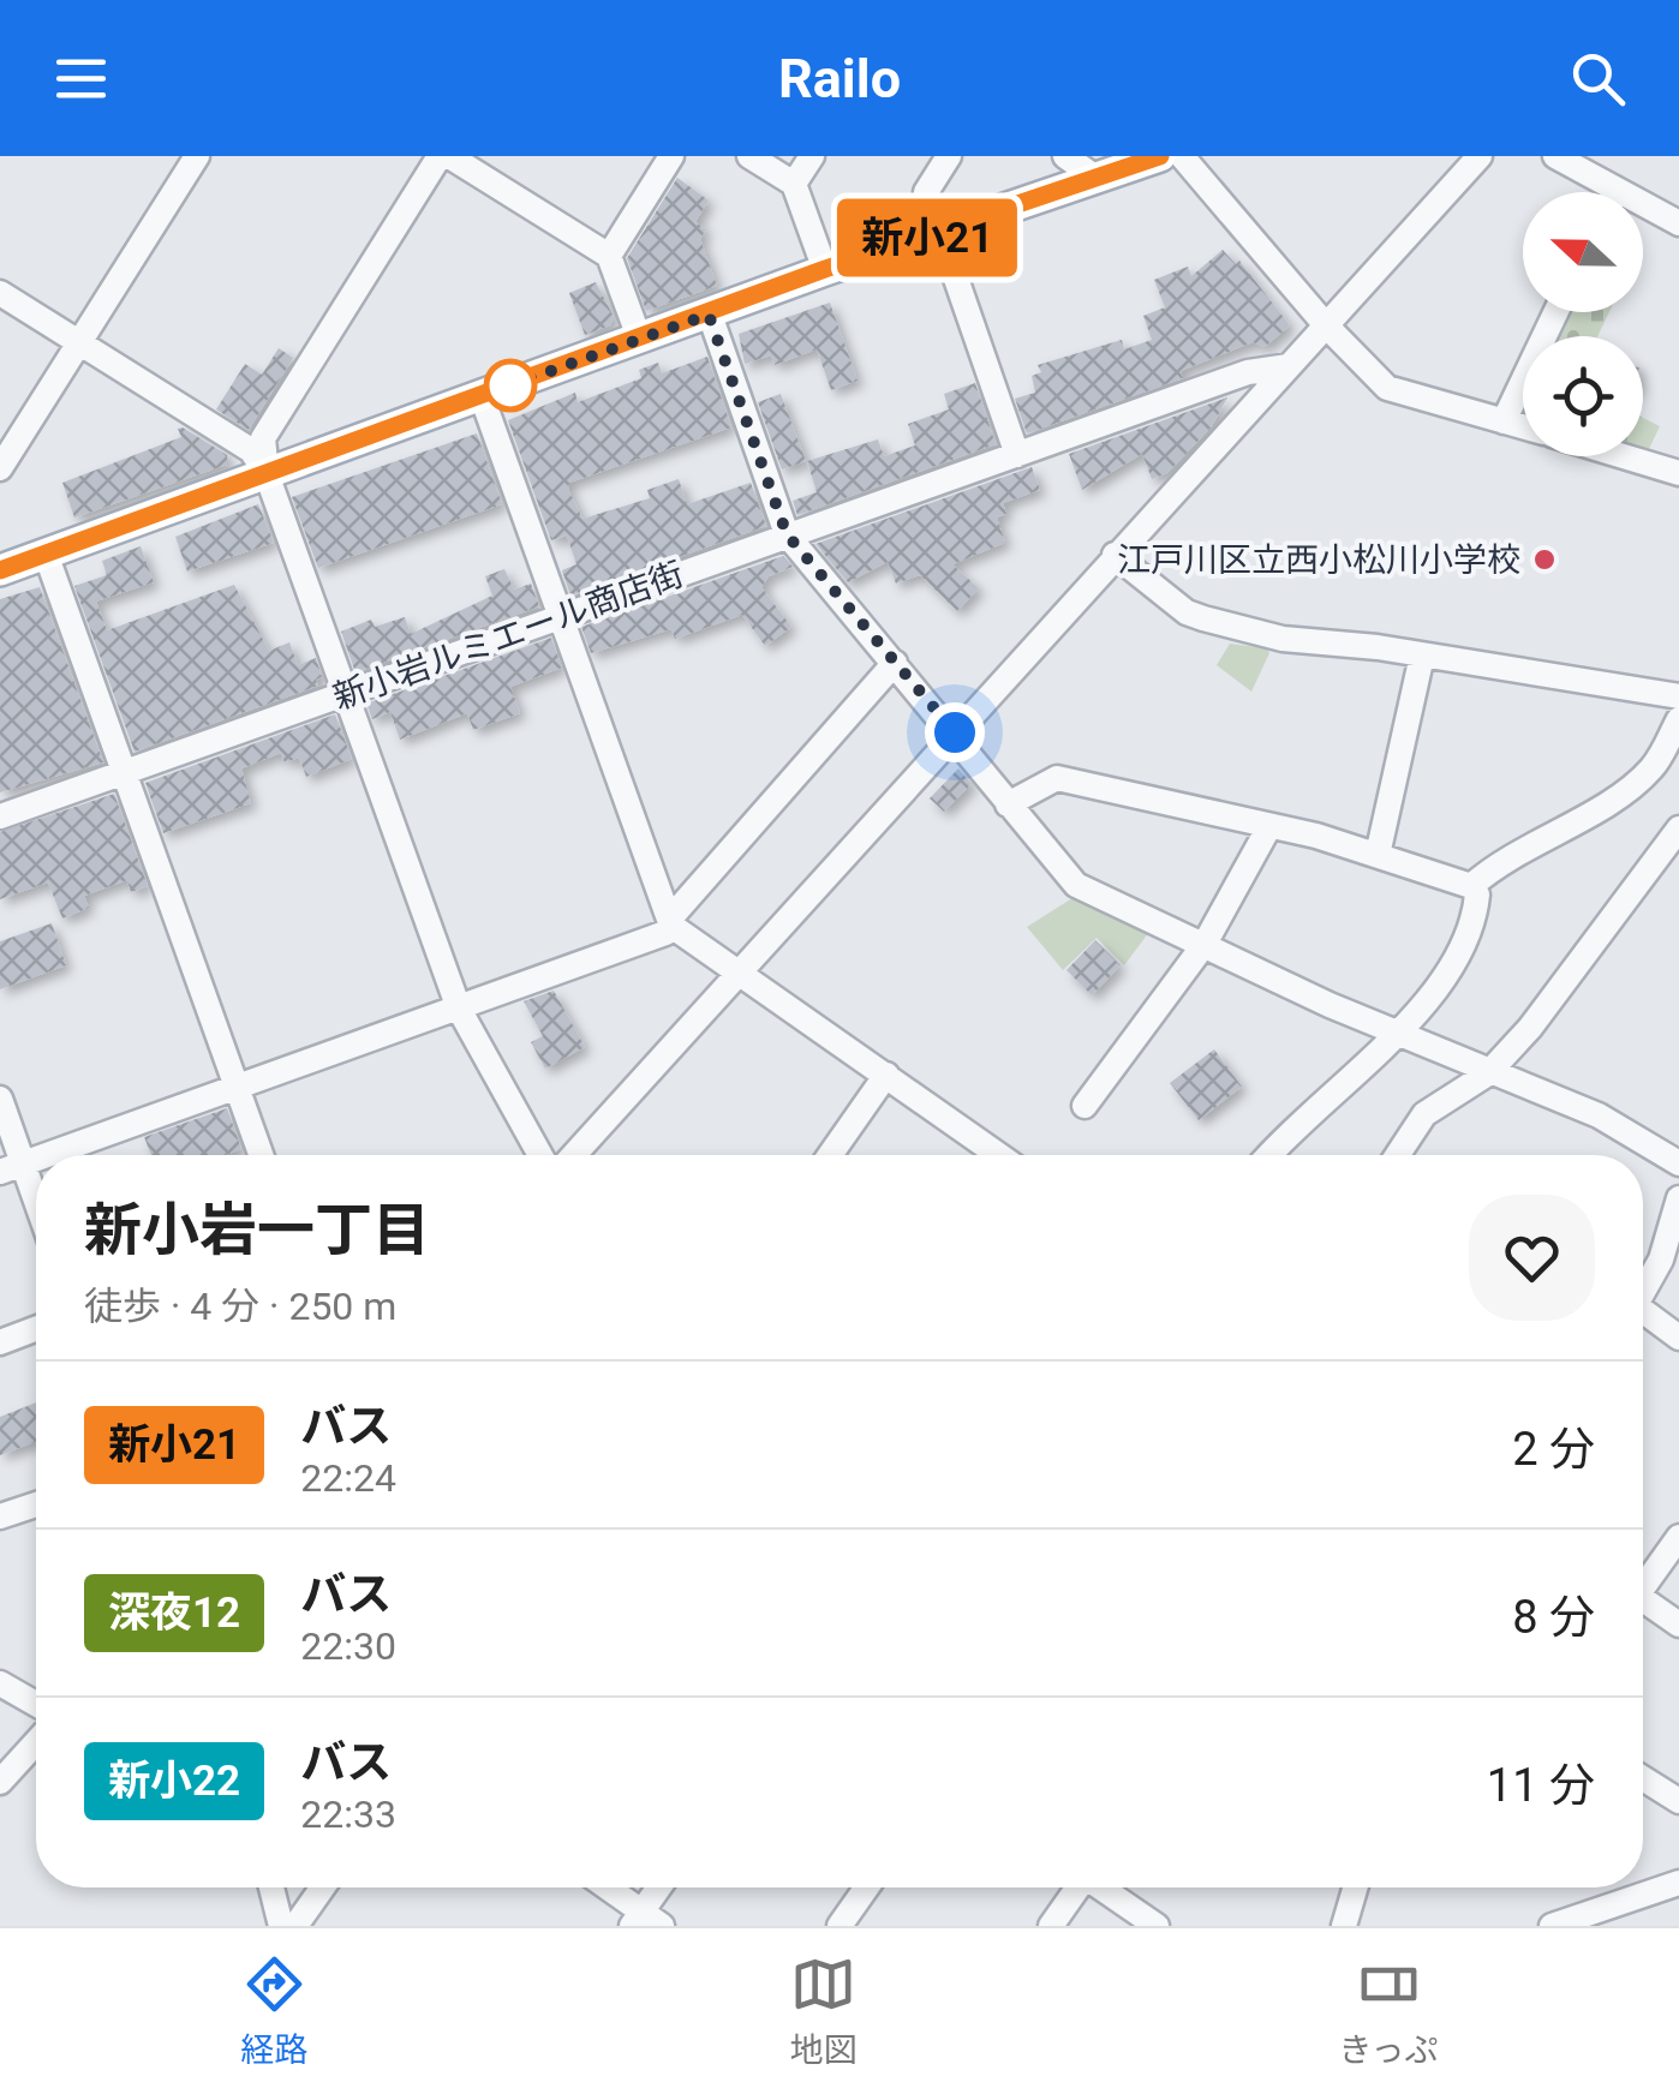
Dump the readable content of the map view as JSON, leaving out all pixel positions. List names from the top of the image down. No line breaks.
{"streets":{"street":["新小岩ルミエール商店街"]},"places":["江戸川区立西小松川小学校"],"lines":["bus line 新小21"],"north":"left","page":{"header":"Railo","on_map":"新小21","heading":["新小岩一丁目","徒歩 · 4 分 · 250 m"],"list":[{"mark":"新小21","name":"バス","note":"22:24","value":"2 分"},{"mark":"深夜12","name":"バス","note":"22:30","value":"8 分"},{"mark":"新小22","name":"バス","note":"22:33","value":"11 分"}],"tabs":["経路","地図","きっぷ"]}}
